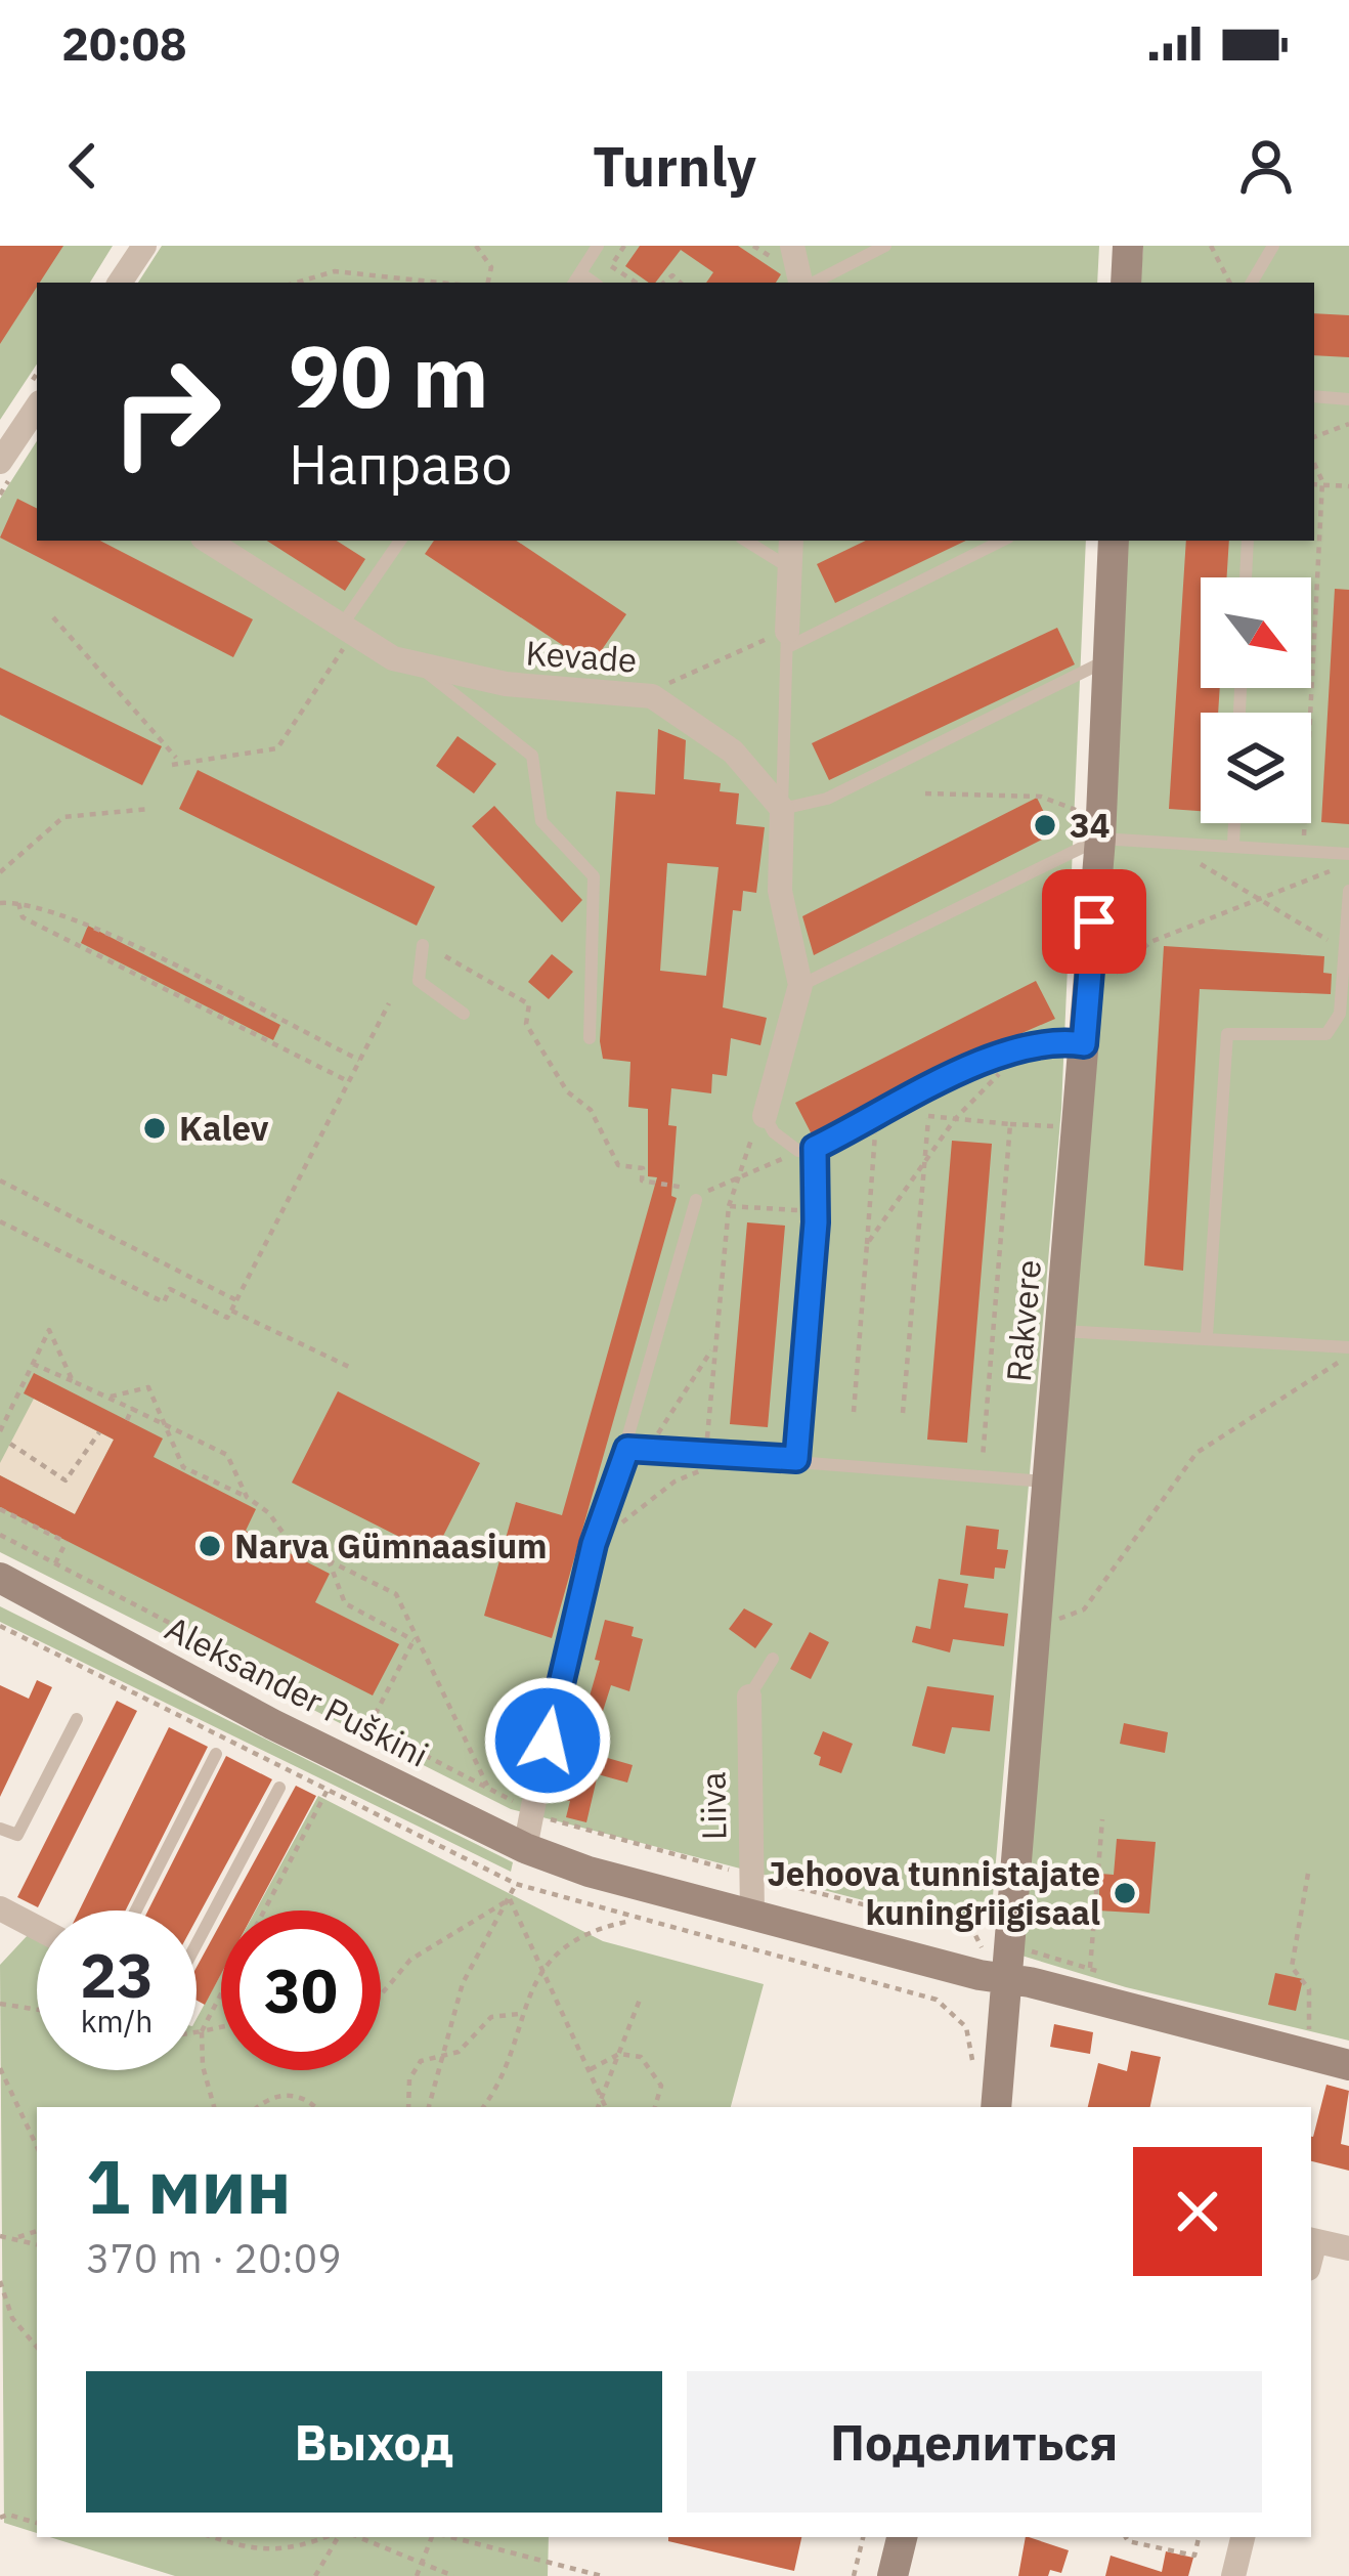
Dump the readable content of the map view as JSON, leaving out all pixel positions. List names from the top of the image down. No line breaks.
{"streets":{"street":["Kevade","Rakvere","Aleksander Puškini","Liiva"]},"crossings":[["Rakvere","Aleksander Puškini"],["Aleksander Puškini","Liiva"]],"places":["34","Kalev","Narva Gümnaasium","Jehoova tunnistajate kuningriigisaal"],"north":"bottom right","page":{"status":"20:08","header":"Turnly","turn":["90 m","Направо"],"speed":"23 km/h","limit":"30","heading":["1 мин","370 m · 20:09"],"buttons":["Выход","Поделиться"]}}
